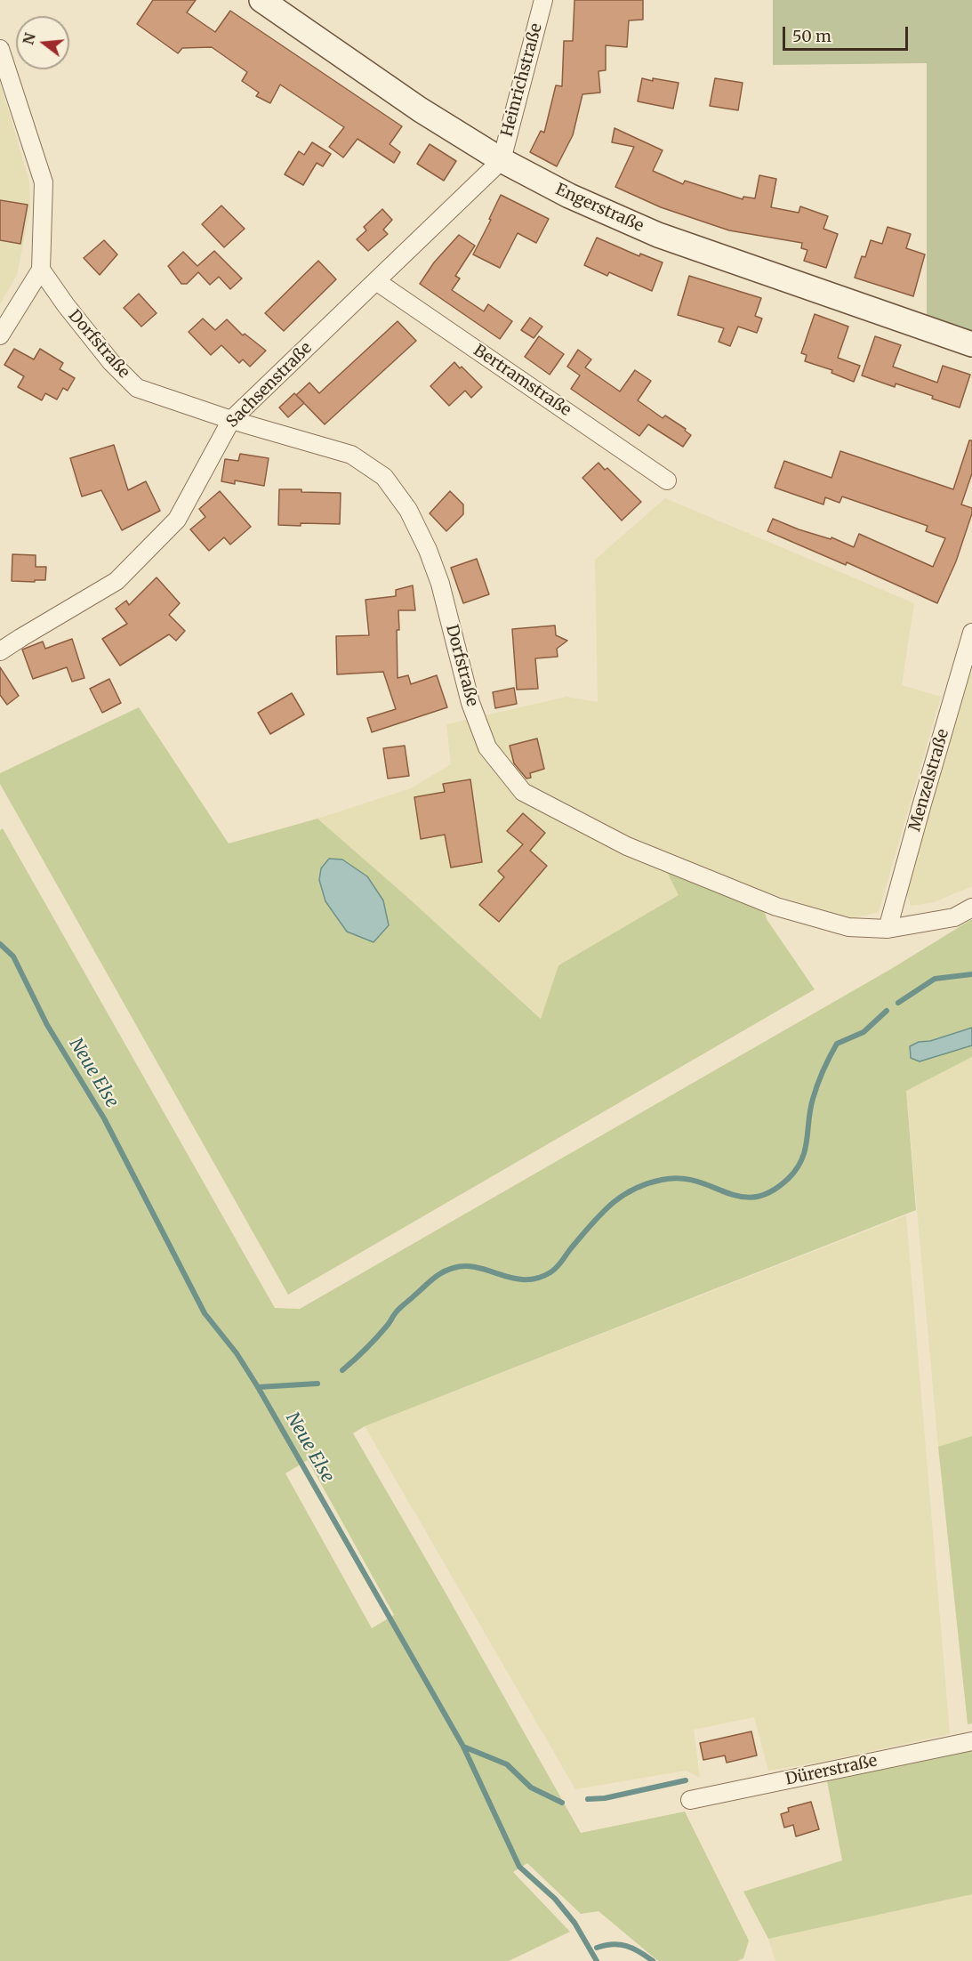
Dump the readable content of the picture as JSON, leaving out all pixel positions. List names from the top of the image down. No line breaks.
{"streets":{"main road":["Engerstraße"],"street":["Heinrichstraße","Dorfstraße","Bertramstraße","Sachsenstraße","Menzelstraße","Dürerstraße"]},"crossings":[["Heinrichstraße","Engerstraße"],["Heinrichstraße","Sachsenstraße"],["Engerstraße","Sachsenstraße"],["Dorfstraße","Sachsenstraße"],["Dorfstraße","Menzelstraße"],["Bertramstraße","Sachsenstraße"]],"water":["Neue Else"],"scale_bar":"50 m","north":"left"}
